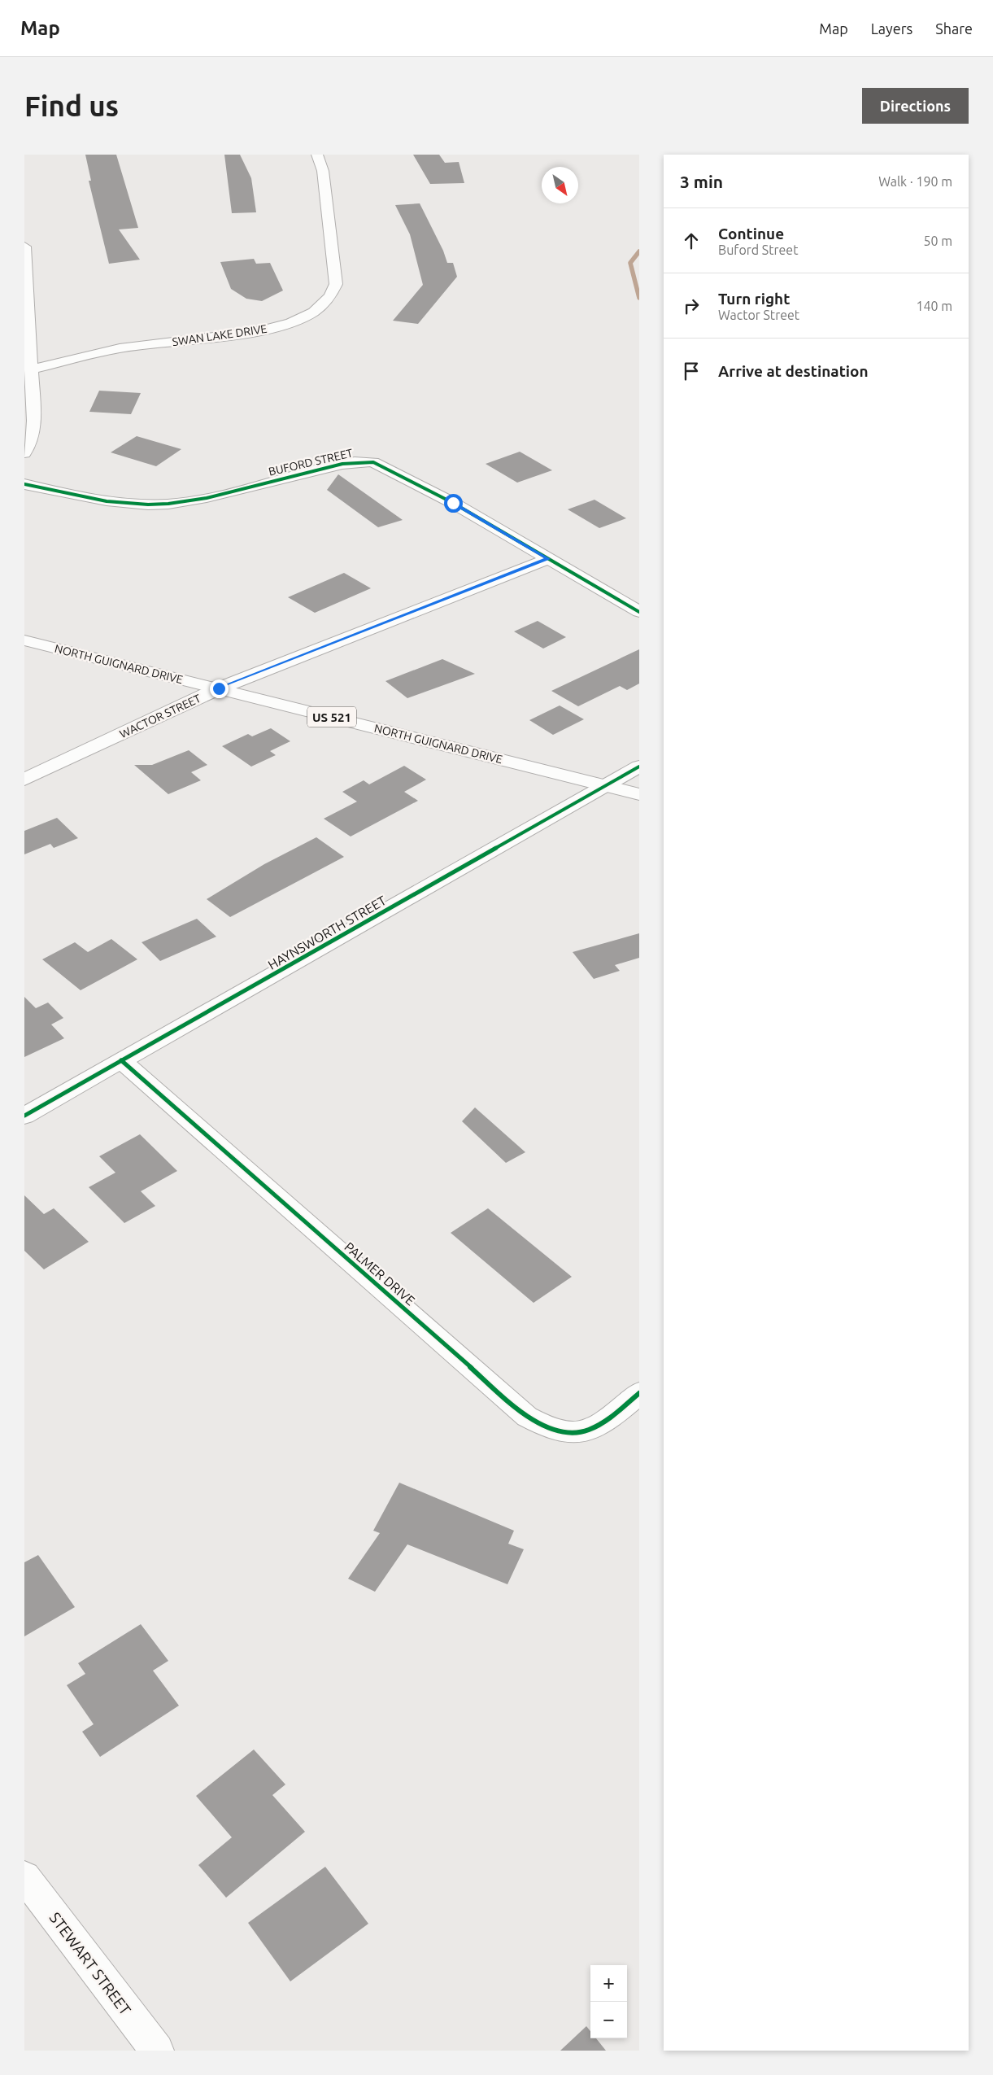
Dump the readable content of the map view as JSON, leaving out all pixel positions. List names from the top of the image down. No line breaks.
{"streets":{"main road":["SWAN LAKE DRIVE","BUFORD STREET","NORTH GUIGNARD DRIVE","WACTOR STREET","US 521","HAYNSWORTH STREET","PALMER DRIVE","STEWART STREET"]},"crossings":[["BUFORD STREET","WACTOR STREET"],["NORTH GUIGNARD DRIVE","WACTOR STREET"],["NORTH GUIGNARD DRIVE","HAYNSWORTH STREET"],["HAYNSWORTH STREET","PALMER DRIVE"]],"north":"bottom right","page":{"header":"Map","nav":["Map","Layers","Share"],"buttons":"Directions","title":"Find us","heading":["3 min","Walk · 190 m"],"list":[["Continue","Buford Street","50 m"],["Turn right","Wactor Street","140 m"],"Arrive at destination"],"map_buttons":["+","−"]}}
